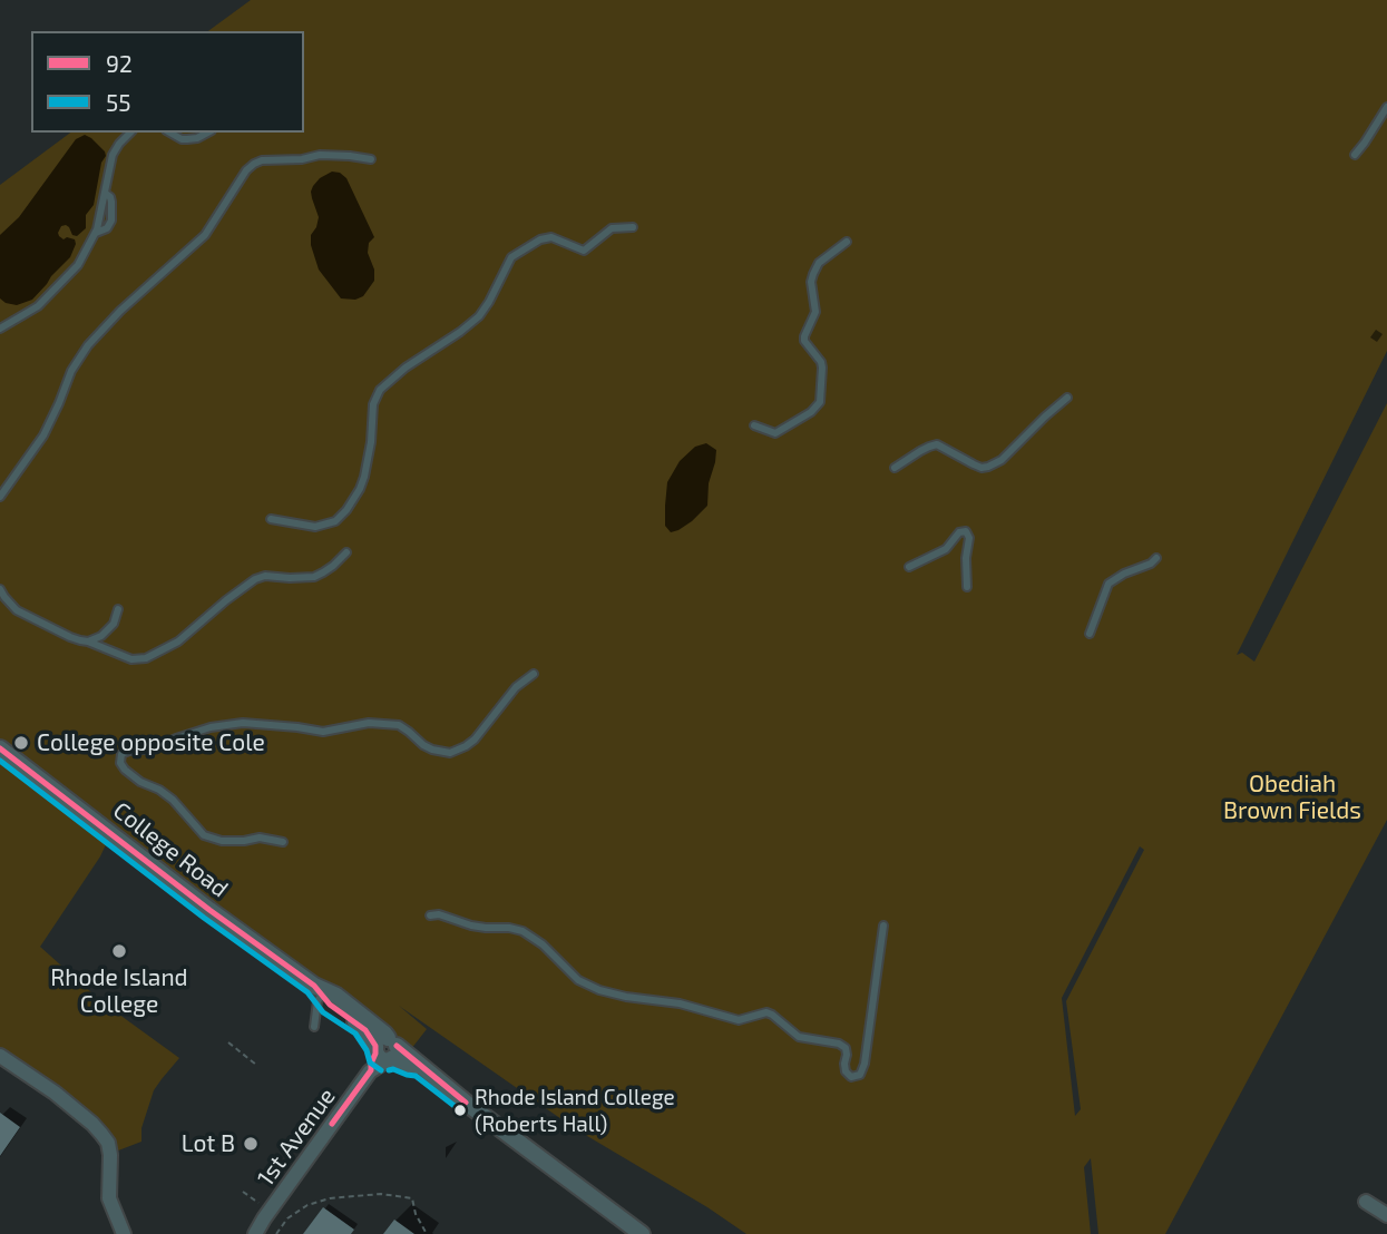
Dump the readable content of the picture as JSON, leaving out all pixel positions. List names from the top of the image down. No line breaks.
{"streets":{"street":["College Road","1st Avenue"]},"crossings":[["College Road","1st Avenue"]],"parks":["Obediah Brown Fields"],"places":["College opposite Cole","Rhode Island College","Rhode Island College (Roberts Hall)","Lot B"],"lines":["transit line 92","transit line 55"],"legend":["92","55"]}
